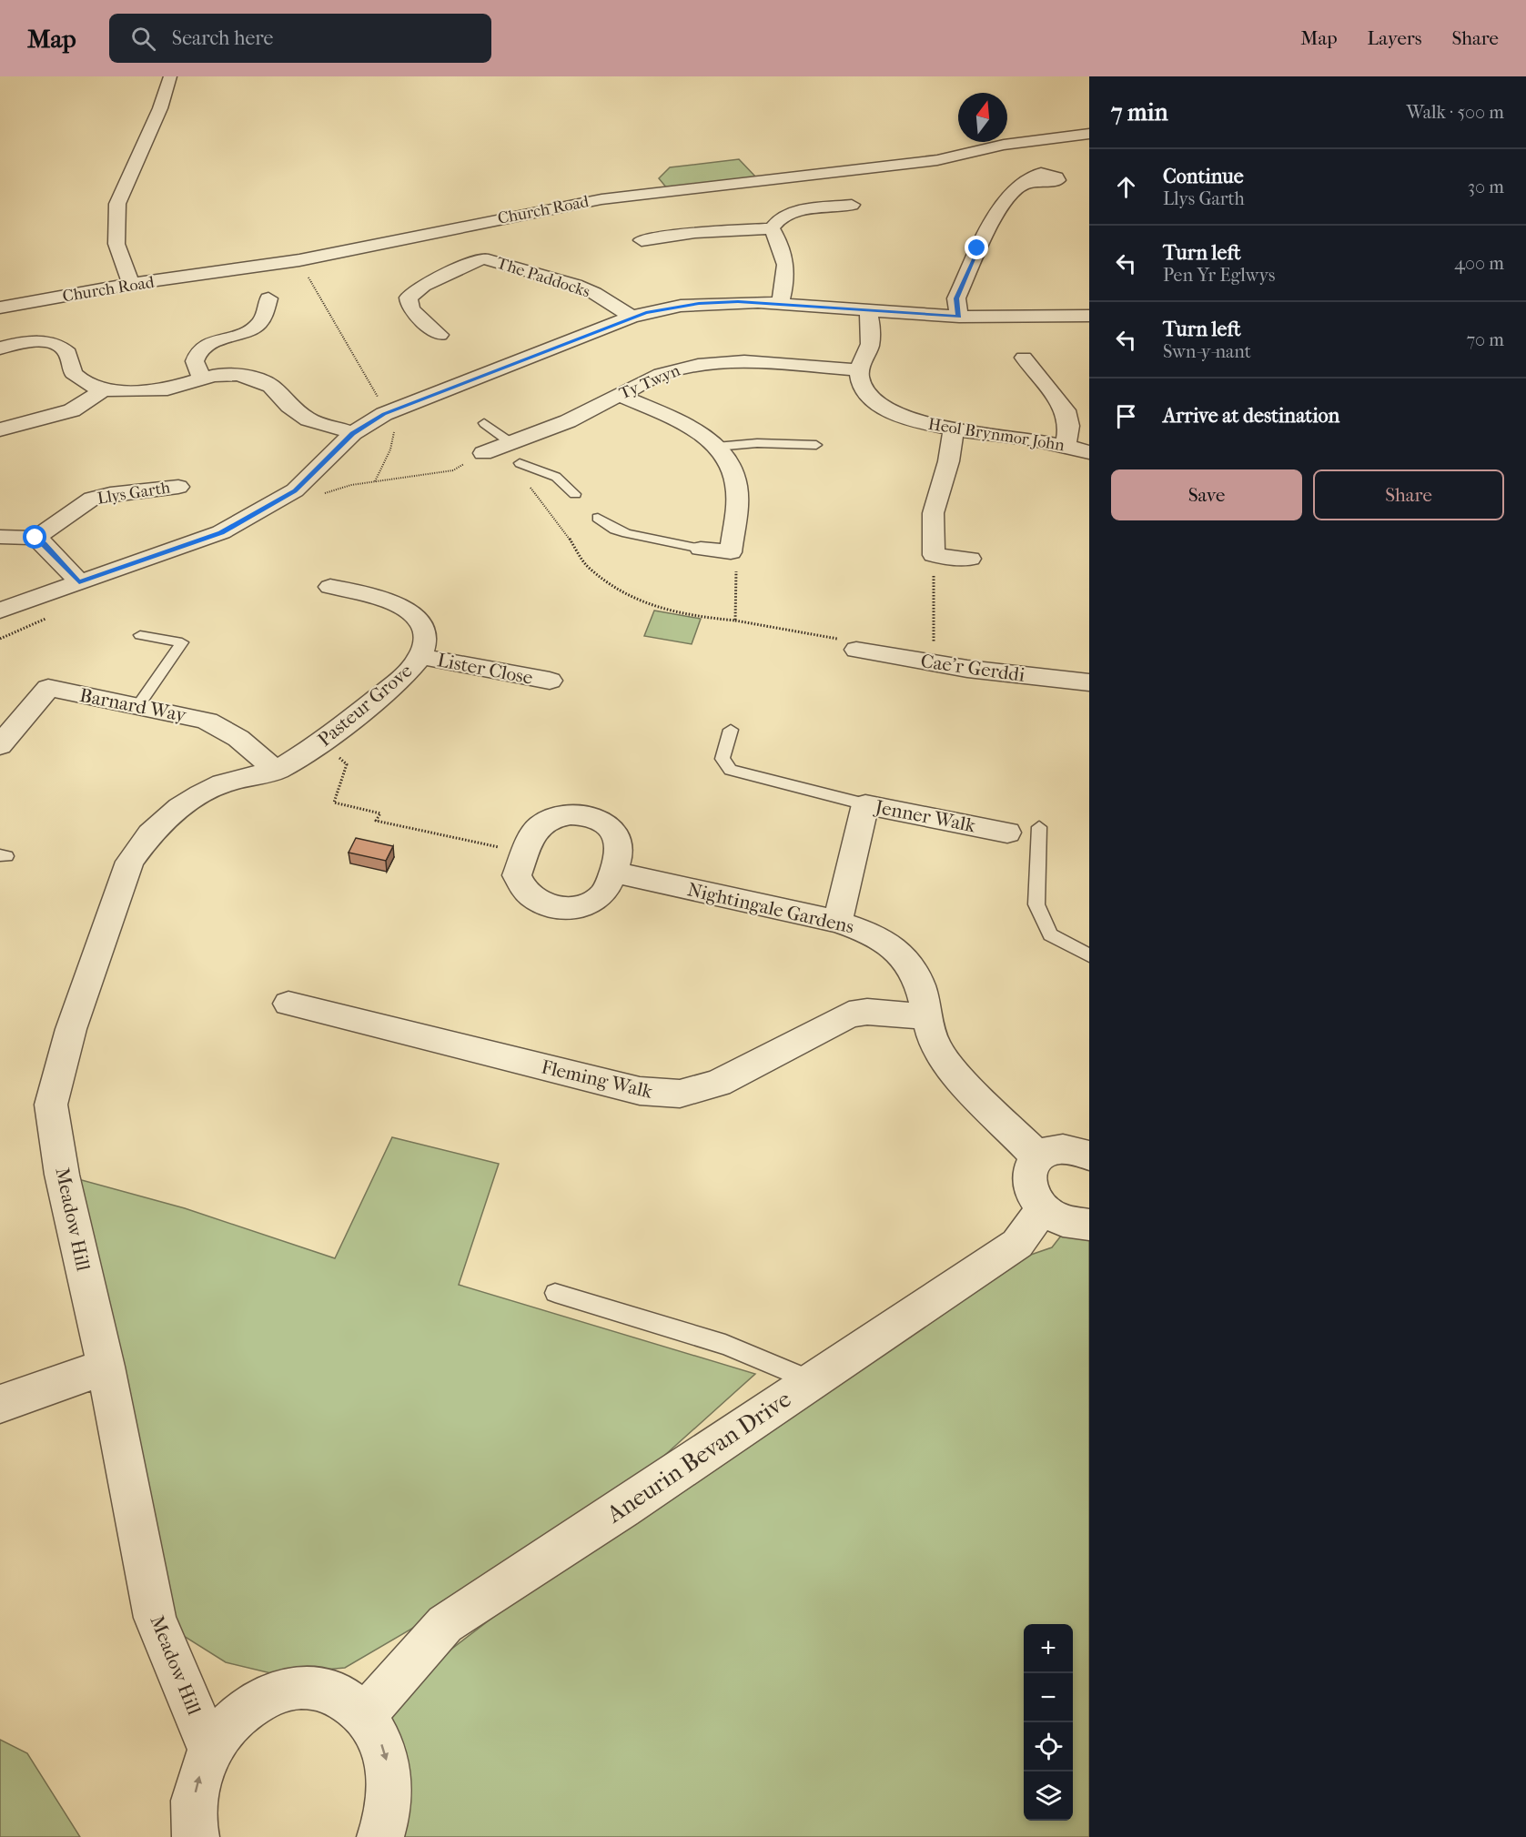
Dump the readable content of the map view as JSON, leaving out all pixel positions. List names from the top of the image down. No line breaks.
{"streets":{"street":["Church Road","The Paddocks","Ty Twyn","Heol Brynmor John","Llys Garth","Cae'r Gerddi","Lister Close","Barnard Way","Pasteur Grove","Jenner Walk","Nightingale Gardens","Fleming Walk","Meadow Hill","Aneurin Bevan Drive"]},"crossings":[["Church Road","The Paddocks"],["Ty Twyn","Heol Brynmor John"],["Lister Close","Pasteur Grove"],["Barnard Way","Pasteur Grove"],["Barnard Way","Meadow Hill"],["Pasteur Grove","Meadow Hill"],["Jenner Walk","Nightingale Gardens"],["Nightingale Gardens","Fleming Walk"]],"north":"top","page":{"header":"Map","search":"Search here","nav":["Map","Layers","Share"],"heading":["7 min","Walk · 500 m"],"list":[["Continue","Llys Garth","30 m"],["Turn left","Pen Yr Eglwys","400 m"],["Turn left","Swn-y-nant","70 m"],"Arrive at destination"],"buttons":["Save","Share"],"map_buttons":["+","−"]}}
